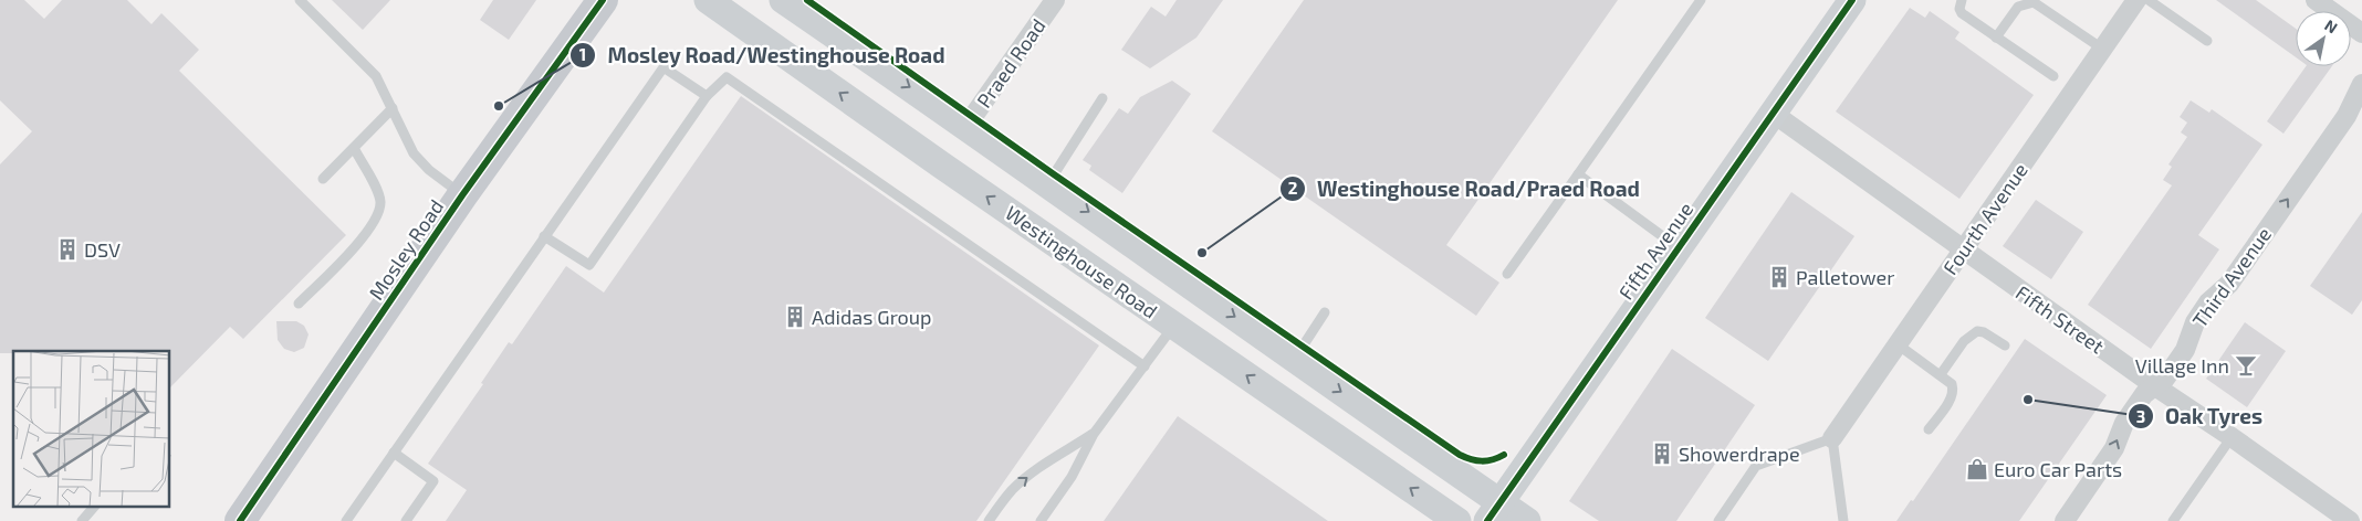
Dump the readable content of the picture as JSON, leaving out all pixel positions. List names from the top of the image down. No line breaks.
{"streets":{"main road":["Mosley Road"],"street":["Praed Road","Fourth Avenue","Fifth Avenue","Westinghouse Road","Third Avenue","Fifth Street"]},"crossings":[["Fourth Avenue","Fifth Street"],["Fifth Avenue","Fifth Street"],["Third Avenue","Fifth Street"]],"one_way":["Third Avenue"],"places":{"other":["Mosley Road/Westinghouse Road","Westinghouse Road/Praed Road","Oak Tyres"],"building":["DSV","Palletower","Adidas Group","Showerdrape"],"bar":["Village Inn"],"shop":["Euro Car Parts"]},"north":"top right"}
